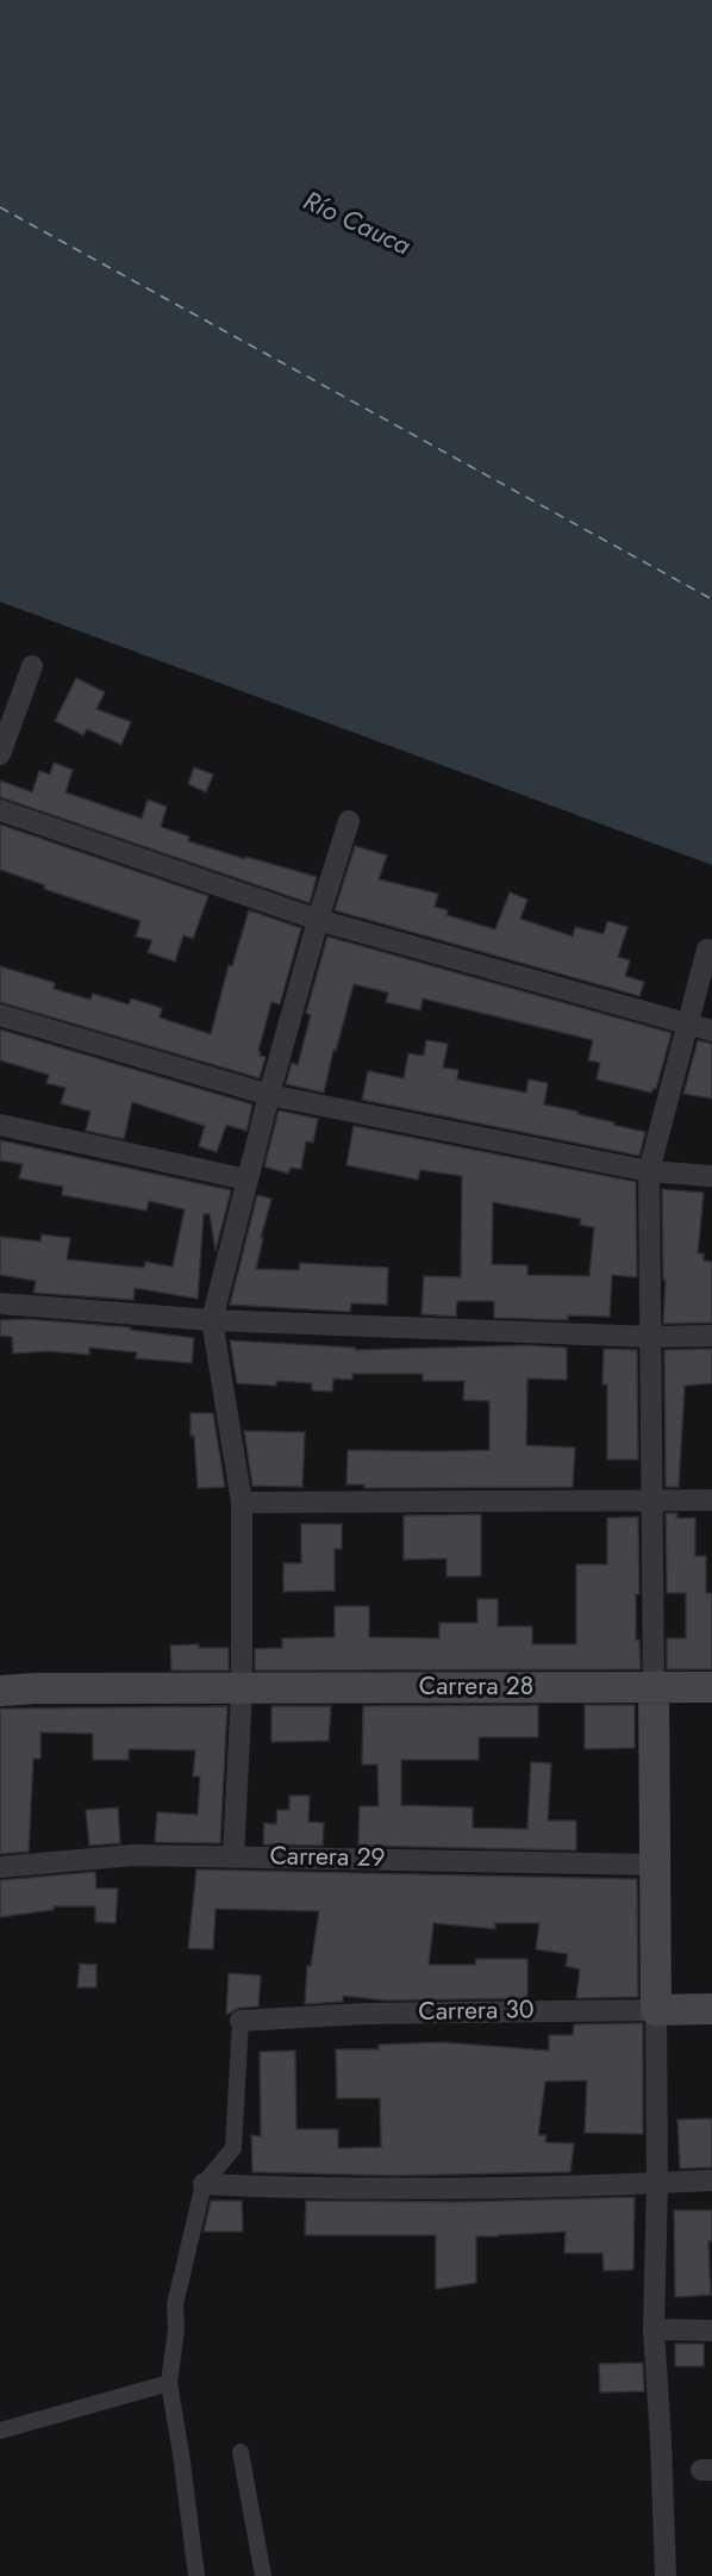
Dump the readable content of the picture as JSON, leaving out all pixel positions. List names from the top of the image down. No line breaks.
{"streets":{"main road":["Carrera 28","Carrera 30"],"street":["Carrera 29"]},"water":["Río Cauca"]}
